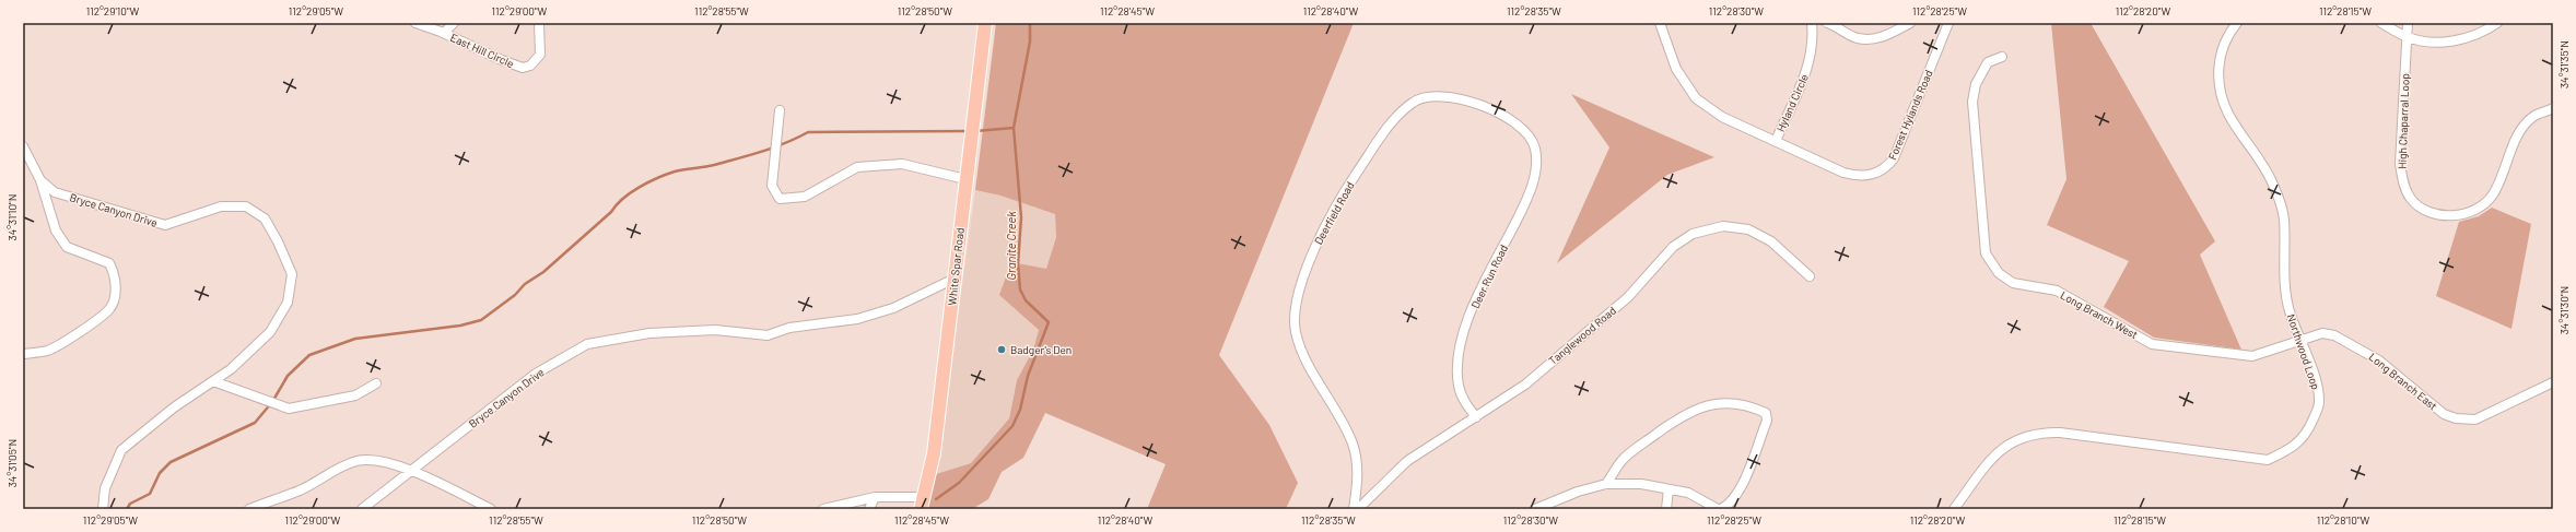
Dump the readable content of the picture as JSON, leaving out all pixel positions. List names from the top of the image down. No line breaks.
{"streets":{"main road":["White Spar Road"],"street":["East Hill Circle","Hyland Circle","Forest Hylands Road","High Chaparral Loop","Bryce Canyon Drive","Deerfield Road","Deer Run Road","Long Branch West","Tanglewood Road","Northwood Loop","Long Branch East"]},"crossings":[["Hyland Circle","Forest Hylands Road"],["Bryce Canyon Drive","White Spar Road"],["Deerfield Road","Deer Run Road"],["Deerfield Road","Tanglewood Road"],["Deer Run Road","Tanglewood Road"],["Long Branch West","Northwood Loop"],["Long Branch West","Long Branch East"],["Northwood Loop","Long Branch East"]],"water":["Granite Creek"],"places":["Badger's Den"],"coordinates":["112°29'10\"W","112°29'05\"W","112°29'00\"W","112°28'55\"W","112°28'50\"W","112°28'45\"W","112°28'40\"W","112°28'35\"W","112°28'30\"W","112°28'25\"W","112°28'20\"W","112°28'15\"W","34°31'35\"N","34°31'10\"N","34°31'30\"N","34°31'05\"N","112°28'10\"W"]}
